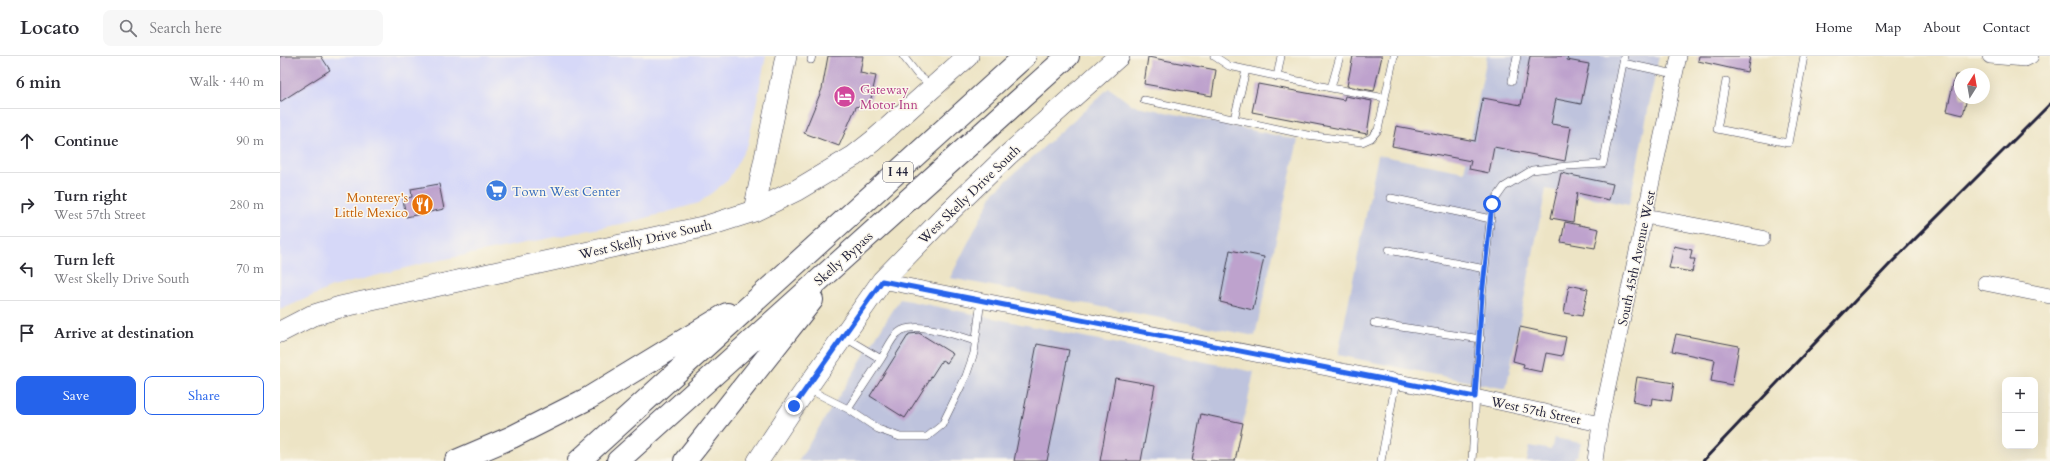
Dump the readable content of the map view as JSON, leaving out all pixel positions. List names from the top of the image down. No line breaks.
{"streets":{"highway":["I 44","Skelly Bypass"],"street":["West Skelly Drive South","South 45th Avenue West","West 57th Street"]},"crossings":[["West Skelly Drive South","West 57th Street"],["South 45th Avenue West","West 57th Street"]],"places":{"hotel":["Gateway Motor Inn"],"supermarket":["Town West Center"],"restaurant":["Monterey's Little Mexico"]},"north":"top","page":{"header":"Locato","search":"Search here","nav":["Home","Map","About","Contact"],"heading":["6 min","Walk · 440 m"],"list":[["Continue","90 m"],["Turn right","West 57th Street","280 m"],["Turn left","West Skelly Drive South","70 m"],"Arrive at destination"],"buttons":["Save","Share"],"map_buttons":["+","−"]}}
